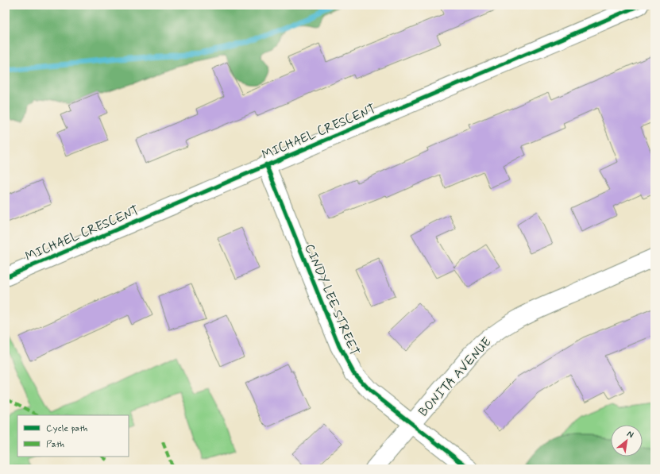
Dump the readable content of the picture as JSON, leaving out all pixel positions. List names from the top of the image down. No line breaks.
{"streets":{"street":["MICHAEL CRESCENT","CINDY LEE STREET","BONITA AVENUE"]},"crossings":[["MICHAEL CRESCENT","CINDY LEE STREET"],["CINDY LEE STREET","BONITA AVENUE"]],"legend":["Cycle path","Path"],"north":"top right"}
